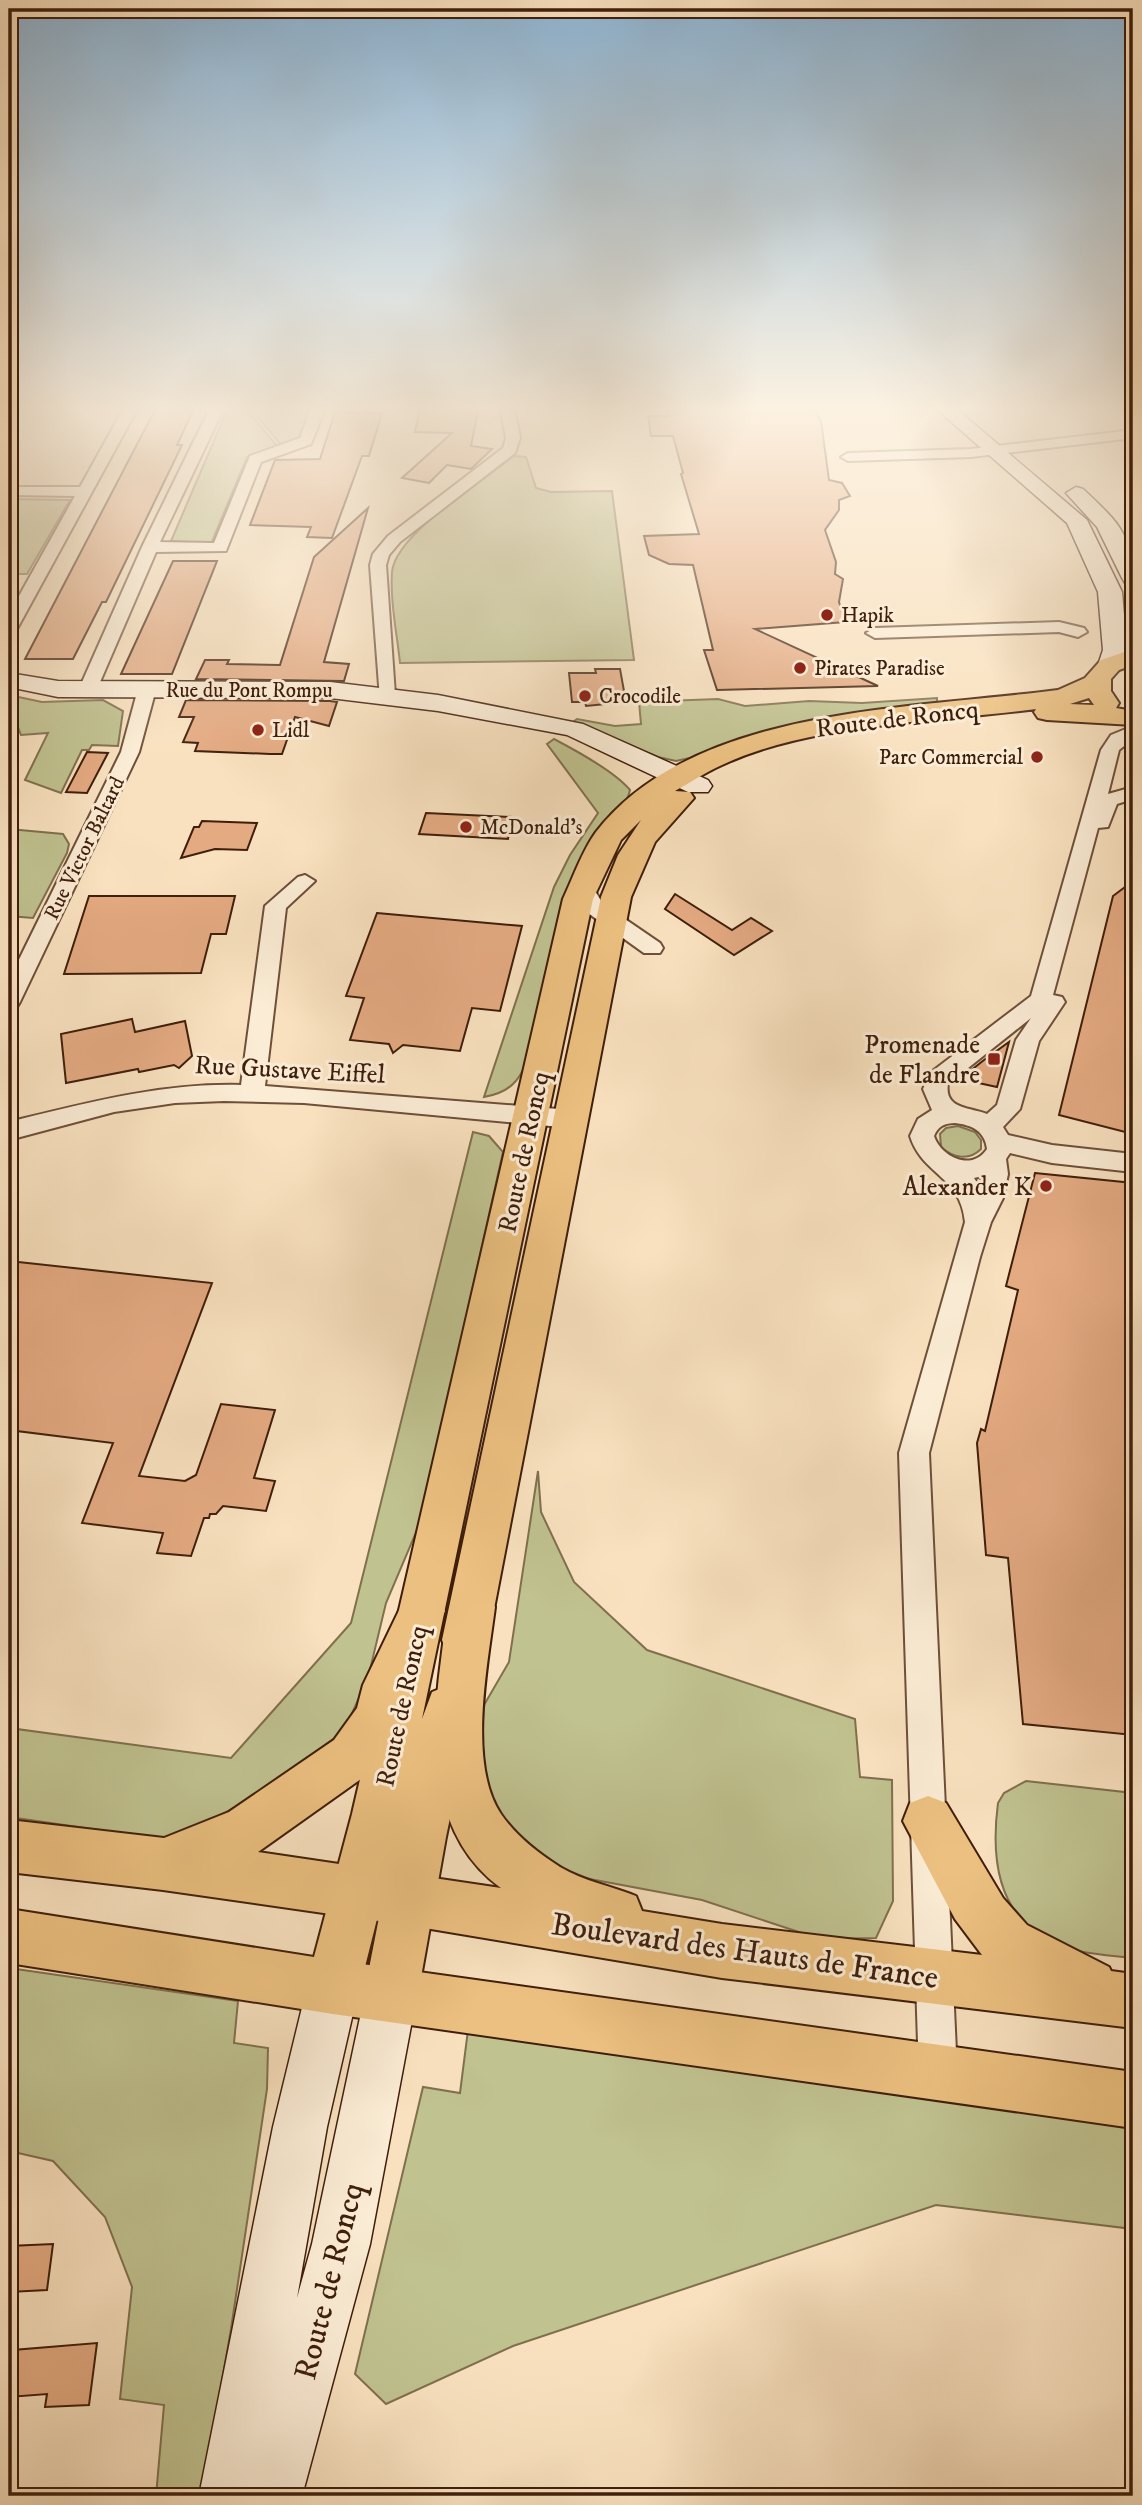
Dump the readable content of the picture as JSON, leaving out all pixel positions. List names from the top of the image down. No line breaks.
{"streets":{"main road":["Route de Roncq","Boulevard des Hauts de France"],"street":["Rue du Pont Rompu","Rue Victor Baltard","Rue Gustave Eiffel"]},"crossings":[["Rue du Pont Rompu","Route de Roncq"],["Rue du Pont Rompu","Rue Victor Baltard"],["Route de Roncq","Rue Gustave Eiffel"],["Route de Roncq","Boulevard des Hauts de France"]],"places":{"other":["Hapik","Pirates Paradise","Crocodile","Lidl","Parc Commercial","McDonald's","Alexander K"],"transit":["Promenade de Flandre"]}}
